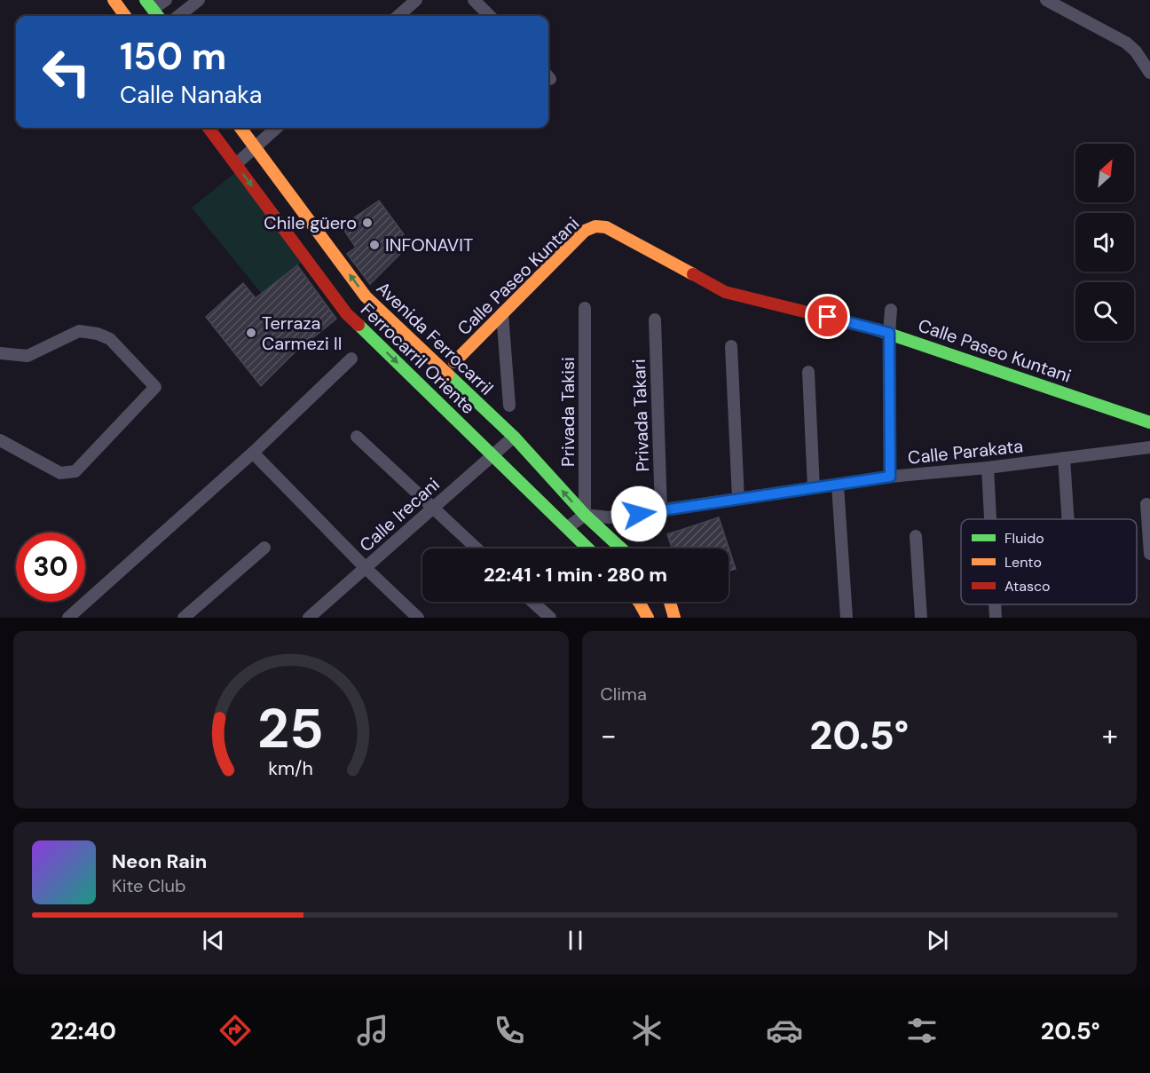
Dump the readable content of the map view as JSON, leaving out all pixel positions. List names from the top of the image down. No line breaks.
{"streets":{"main road":["Calle Paseo Kuntani","Avenida Ferrocarril","Ferrocarril Oriente"],"street":["Privada Takisi","Privada Takari","Calle Parakata","Calle Irecani"]},"crossings":[["Avenida Ferrocarril","Ferrocarril Oriente"],["Avenida Ferrocarril","Privada Takisi"],["Avenida Ferrocarril","Calle Parakata"],["Avenida Ferrocarril","Calle Irecani"],["Ferrocarril Oriente","Calle Irecani"],["Privada Takisi","Calle Parakata"],["Privada Takari","Calle Parakata"]],"one_way":["Avenida Ferrocarril","Ferrocarril Oriente"],"places":["Chile güero","INFONAVIT","Terraza Carmezi II"],"legend":["Fluido","Lento","Atasco"],"north":"top right","page":{"turn":["150 m","Calle Nanaka"],"limit":"30","trip":"22:41 · 1 min · 280 m","tile":"Clima","heat":["−","20.5°","+"],"song":["Neon Rain","Kite Club"],"tabs":["22:40","20.5°"],"gauge":["25","km/h"]}}
